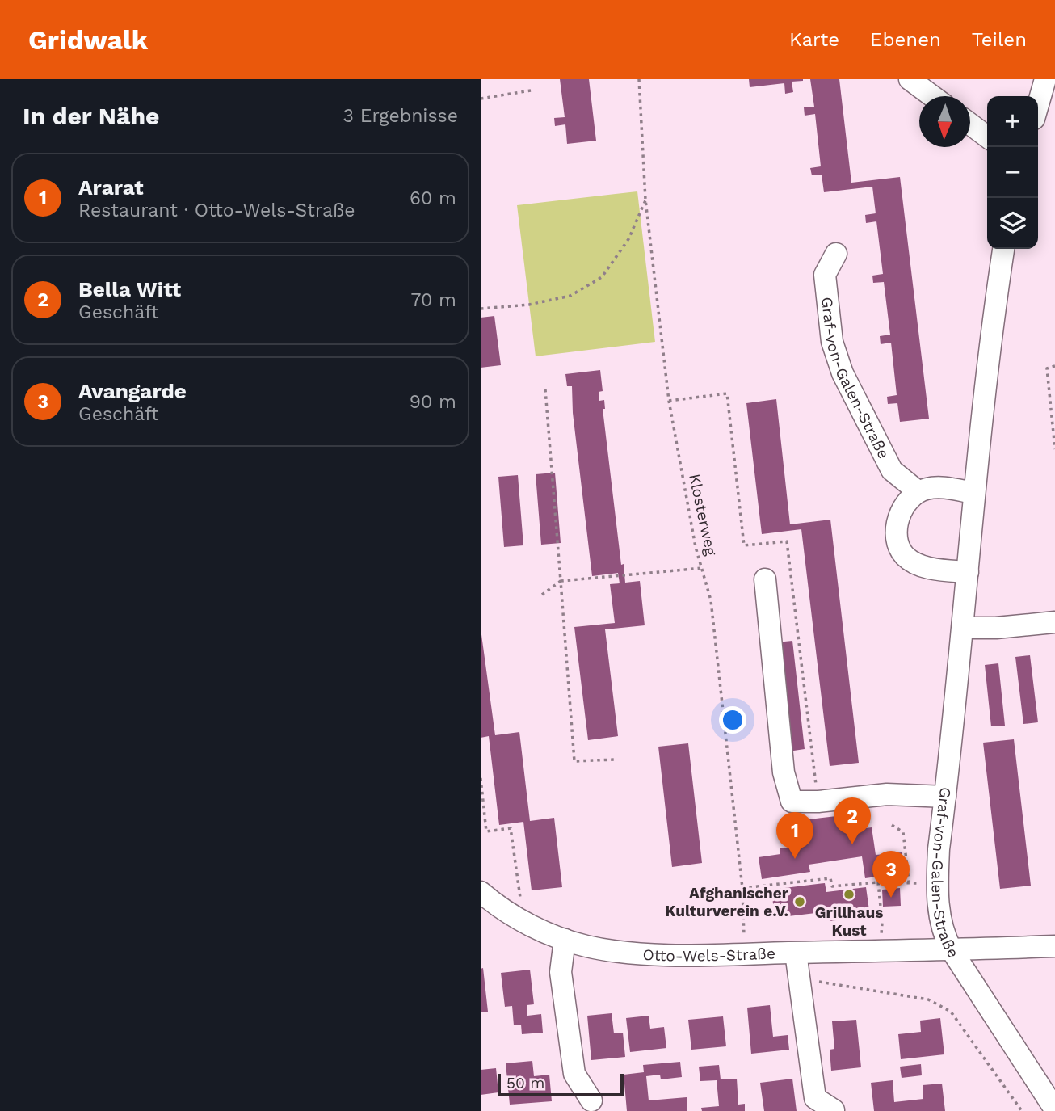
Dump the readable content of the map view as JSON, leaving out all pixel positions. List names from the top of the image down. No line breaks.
{"streets":{"street":["Graf-von-Galen-Straße","Otto-Wels-Straße"],"path":["Klosterweg"]},"crossings":[["Graf-von-Galen-Straße","Otto-Wels-Straße"],["Klosterweg","Otto-Wels-Straße"]],"places":["Grillhaus Kust","Afghanischer Kulturverein e.V."],"scale_bar":"50 m","north":"bottom","page":{"header":"Gridwalk","nav":["Karte","Ebenen","Teilen"],"heading":["In der Nähe","3 Ergebnisse"],"map_buttons":["+","−"],"list":[{"mark":"1","name":"Ararat","note":"Restaurant · Otto-Wels-Straße","value":"60 m"},{"mark":"2","name":"Bella Witt","note":"Geschäft","value":"70 m"},{"mark":"3","name":"Avangarde","note":"Geschäft","value":"90 m"}],"pins":["2","1","3"],"scale":"50 m"}}
